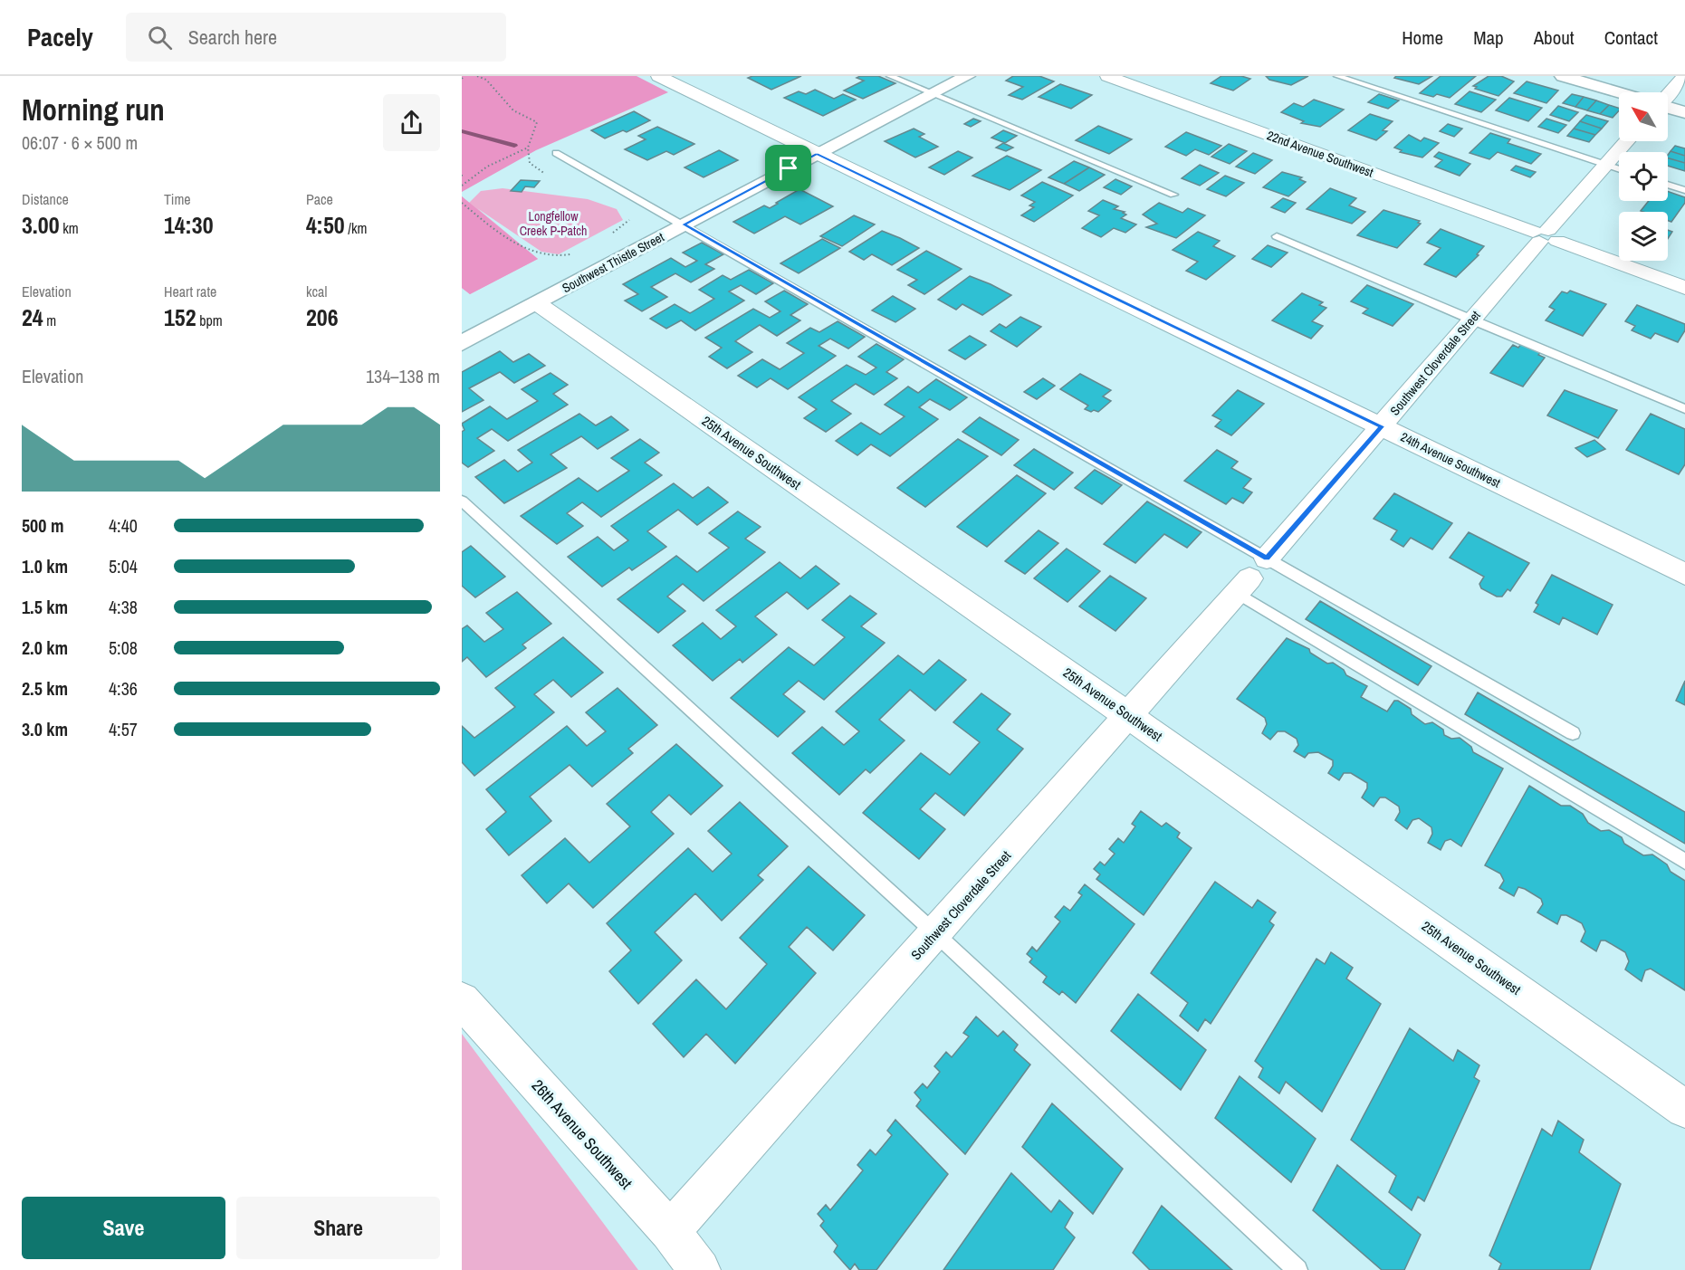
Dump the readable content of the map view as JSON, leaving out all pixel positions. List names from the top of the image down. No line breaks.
{"streets":{"street":["22nd Avenue Southwest","Southwest Thistle Street","Southwest Cloverdale Street","25th Avenue Southwest","24th Avenue Southwest","26th Avenue Southwest"]},"crossings":[["22nd Avenue Southwest","Southwest Cloverdale Street"],["Southwest Thistle Street","25th Avenue Southwest"],["Southwest Thistle Street","24th Avenue Southwest"],["Southwest Cloverdale Street","25th Avenue Southwest"],["Southwest Cloverdale Street","24th Avenue Southwest"],["Southwest Cloverdale Street","26th Avenue Southwest"]],"parks":["Longfellow Creek P-Patch"],"north":"top left","page":{"header":"Pacely","search":"Search here","nav":["Home","Map","About","Contact"],"heading":["Morning run","06:07 · 6 × 500 m"],"stats":[["Distance","3.00 km"],["Time","14:30"],["Pace","4:50 /km"],["Elevation","24 m"],["Heart rate","152 bpm"],["kcal","206"]],"chart":["Elevation","134–138 m"],"list":[{"name":"500 m","note":"4:40"},{"name":"1.0 km","note":"5:04"},{"name":"1.5 km","note":"4:38"},{"name":"2.0 km","note":"5:08"},{"name":"2.5 km","note":"4:36"},{"name":"3.0 km","note":"4:57"}],"buttons":["Save","Share"]}}
